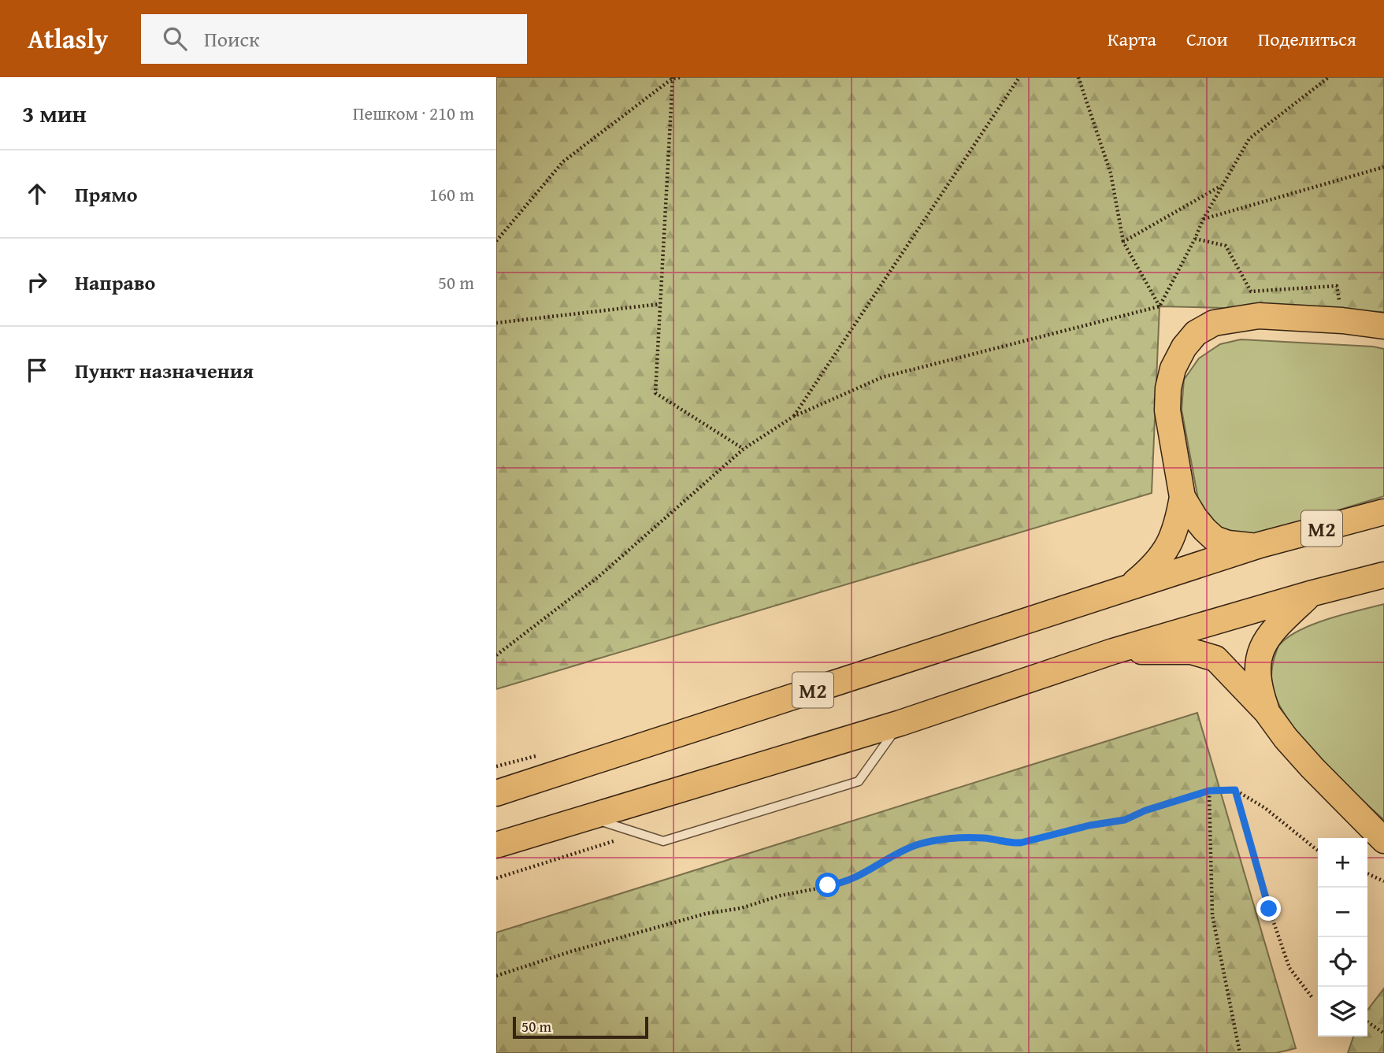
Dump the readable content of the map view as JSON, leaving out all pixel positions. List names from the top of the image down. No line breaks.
{"streets":{"highway":["М2"]},"scale_bar":"50 m","page":{"header":"Atlasly","search":"Поиск","nav":["Карта","Слои","Поделиться"],"heading":["3 мин","Пешком · 210 m"],"list":[["Прямо","160 m"],["Направо","50 m"],"Пункт назначения"],"map_buttons":["+","−"],"scale":"50 m"}}
